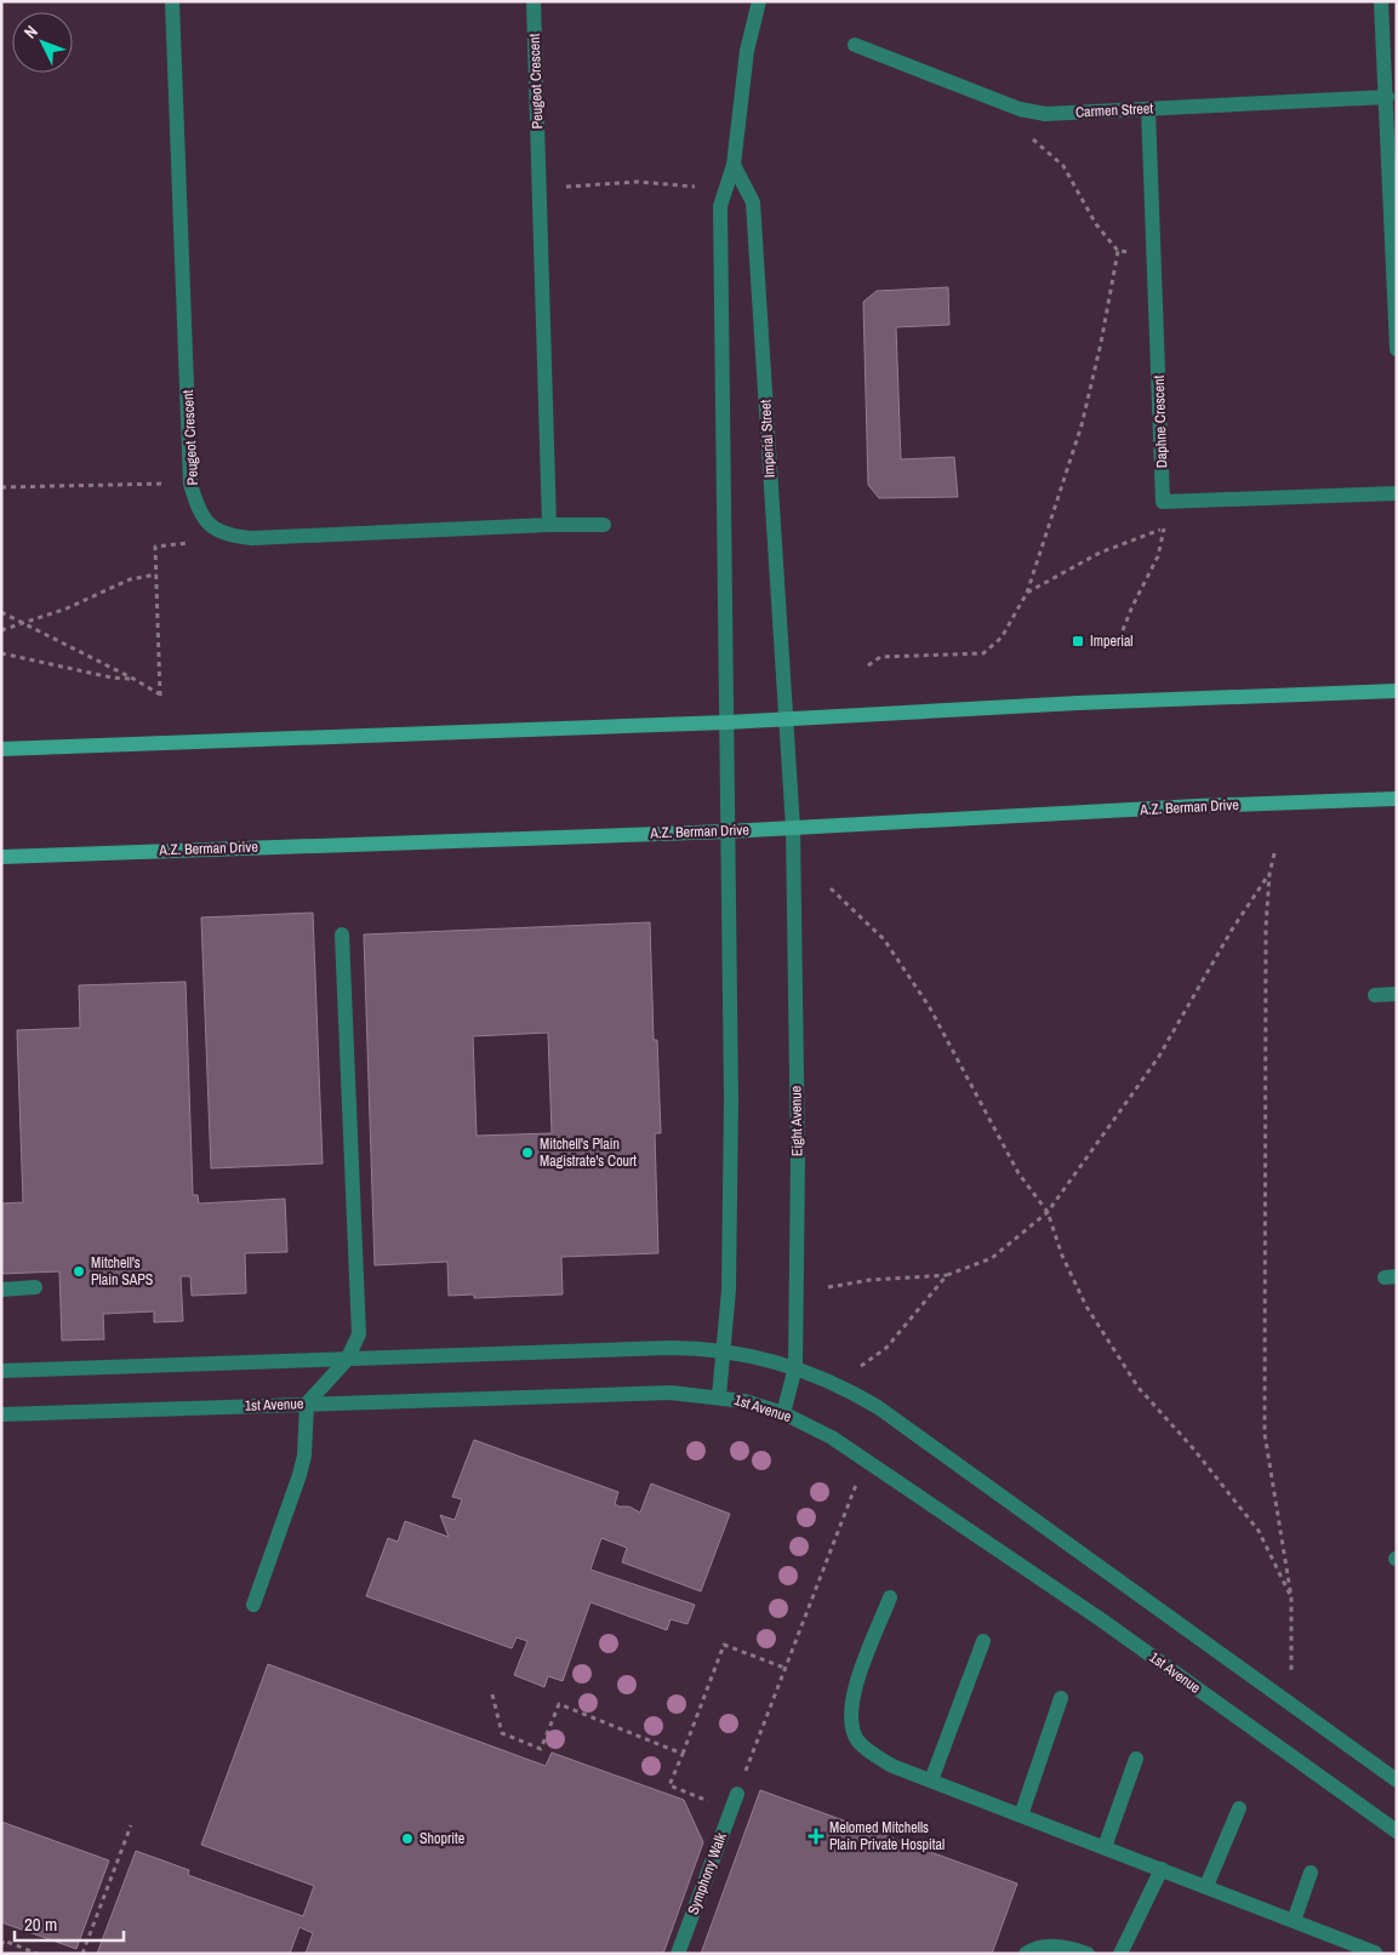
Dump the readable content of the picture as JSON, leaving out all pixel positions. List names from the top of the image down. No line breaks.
{"streets":{"main road":["A.Z. Berman Drive"],"street":["Peugeot Crescent","Carmen Street","Daphne Crescent","Imperial Street","Eight Avenue","1st Avenue","Symphony Walk"]},"crossings":[["Carmen Street","Daphne Crescent"],["Imperial Street","A.Z. Berman Drive"],["Imperial Street","Eight Avenue"],["A.Z. Berman Drive","Eight Avenue"],["Eight Avenue","1st Avenue"]],"places":{"transit":["Imperial"],"other":["Mitchell's Plain Magistrate's Court","Mitchell's Plain SAPS","Shoprite"],"health":["Melomed Mitchells Plain Private Hospital"]},"scale_bar":"20 m","north":"top left"}
